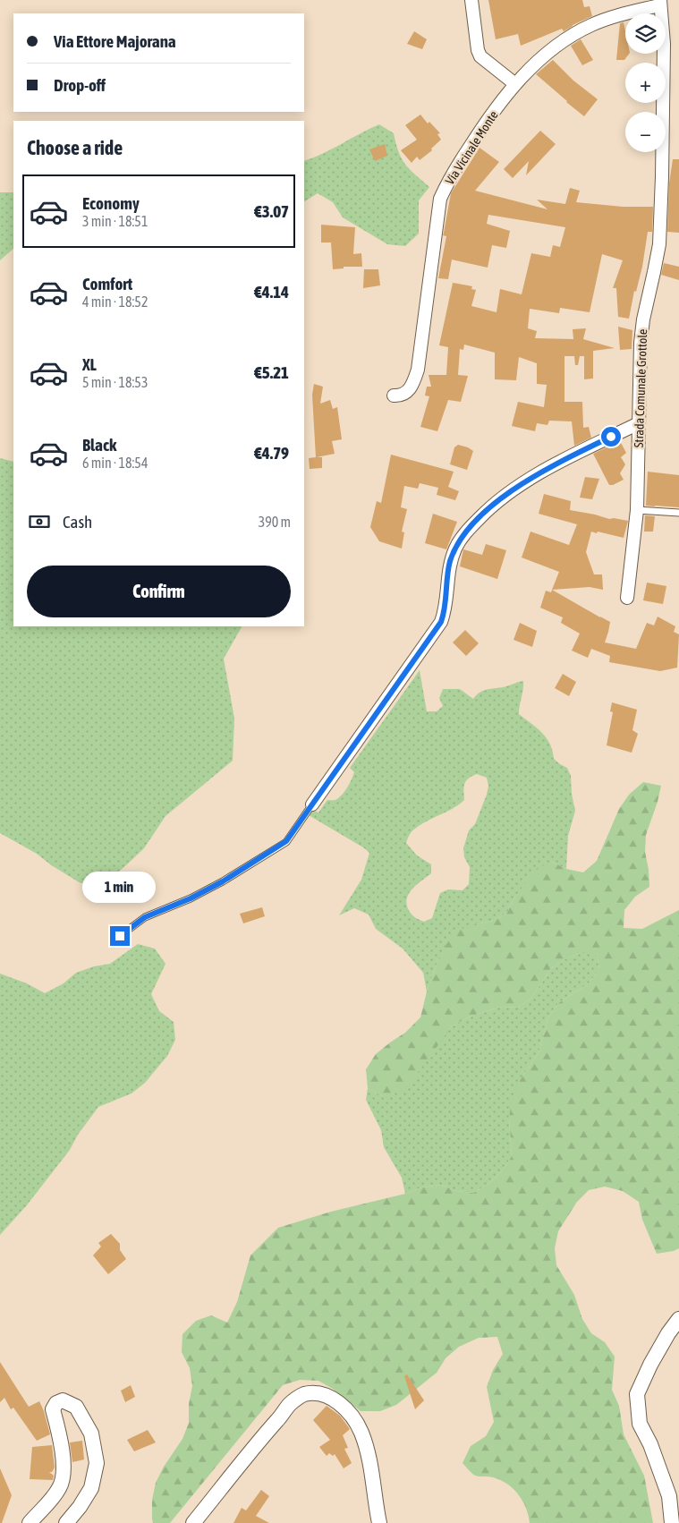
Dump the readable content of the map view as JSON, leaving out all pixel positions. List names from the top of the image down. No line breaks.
{"streets":{"street":["Via Vicinale Monte","Strada Comunale Grottole"]},"crossings":[["Via Vicinale Monte","Strada Comunale Grottole"]],"page":{"map_buttons":["+","−"],"banner":["Via Ettore Majorana","Drop-off"],"heading":"Choose a ride","list":[{"name":"Economy","note":"3 min · 18:51","value":"€3.07"},{"name":"Comfort","note":"4 min · 18:52","value":"€4.14"},{"name":"XL","note":"5 min · 18:53","value":"€5.21"},{"name":"Black","note":"6 min · 18:54","value":"€4.79"}],"pay":["Cash","390 m"],"buttons":"Confirm","bubble":"1 min"}}
